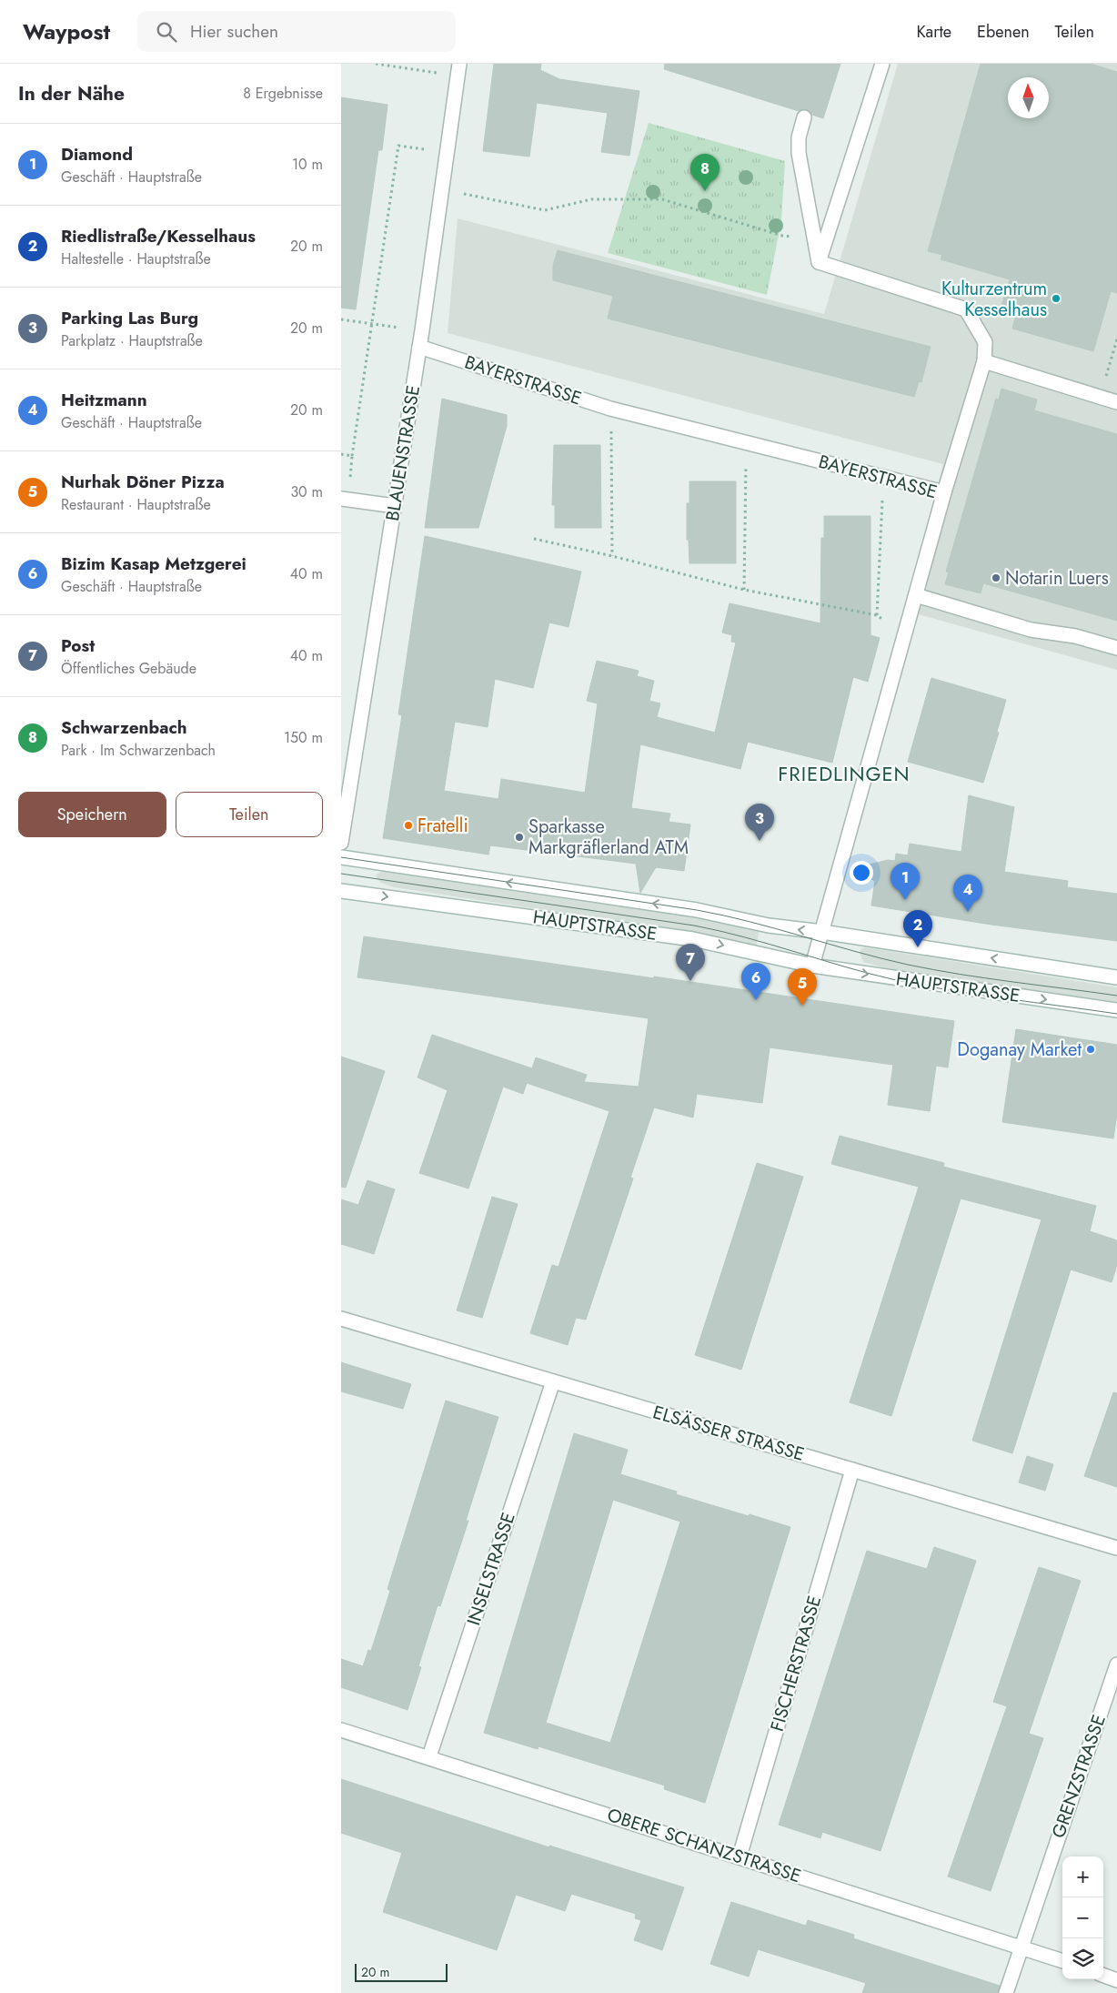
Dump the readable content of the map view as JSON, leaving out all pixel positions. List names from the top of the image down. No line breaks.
{"streets":{"street":["BAYERSTRASSE","BLAUENSTRASSE","HAUPTSTRASSE","ELSÄSSER STRASSE","INSELSTRASSE","FISCHERSTRASSE","GRENZSTRASSE","OBERE SCHANZSTRASSE"]},"crossings":[["BAYERSTRASSE","BLAUENSTRASSE"],["BAYERSTRASSE","HAUPTSTRASSE"],["ELSÄSSER STRASSE","INSELSTRASSE"],["ELSÄSSER STRASSE","FISCHERSTRASSE"],["INSELSTRASSE","OBERE SCHANZSTRASSE"],["FISCHERSTRASSE","OBERE SCHANZSTRASSE"],["GRENZSTRASSE","OBERE SCHANZSTRASSE"]],"districts":["FRIEDLINGEN"],"places":["Kulturzentrum Kesselhaus","Notarin Luers","Fratelli","Sparkasse Markgräflerland ATM","Doganay Market"],"scale_bar":"20 m","north":"top","page":{"header":"Waypost","search":"Hier suchen","nav":["Karte","Ebenen","Teilen"],"heading":["In der Nähe","8 Ergebnisse"],"list":[{"mark":"1","name":"Diamond","note":"Geschäft · Hauptstraße","value":"10 m"},{"mark":"2","name":"Riedlistraße/Kesselhaus","note":"Haltestelle · Hauptstraße","value":"20 m"},{"mark":"3","name":"Parking Las Burg","note":"Parkplatz · Hauptstraße","value":"20 m"},{"mark":"4","name":"Heitzmann","note":"Geschäft · Hauptstraße","value":"20 m"},{"mark":"5","name":"Nurhak Döner Pizza","note":"Restaurant · Hauptstraße","value":"30 m"},{"mark":"6","name":"Bizim Kasap Metzgerei","note":"Geschäft · Hauptstraße","value":"40 m"},{"mark":"7","name":"Post","note":"Öffentliches Gebäude","value":"40 m"},{"mark":"8","name":"Schwarzenbach","note":"Park · Im Schwarzenbach","value":"150 m"}],"pins":["8","3","1","4","2","7","6","5"],"buttons":["Speichern","Teilen"],"map_buttons":["+","−"],"scale":"20 m"}}
